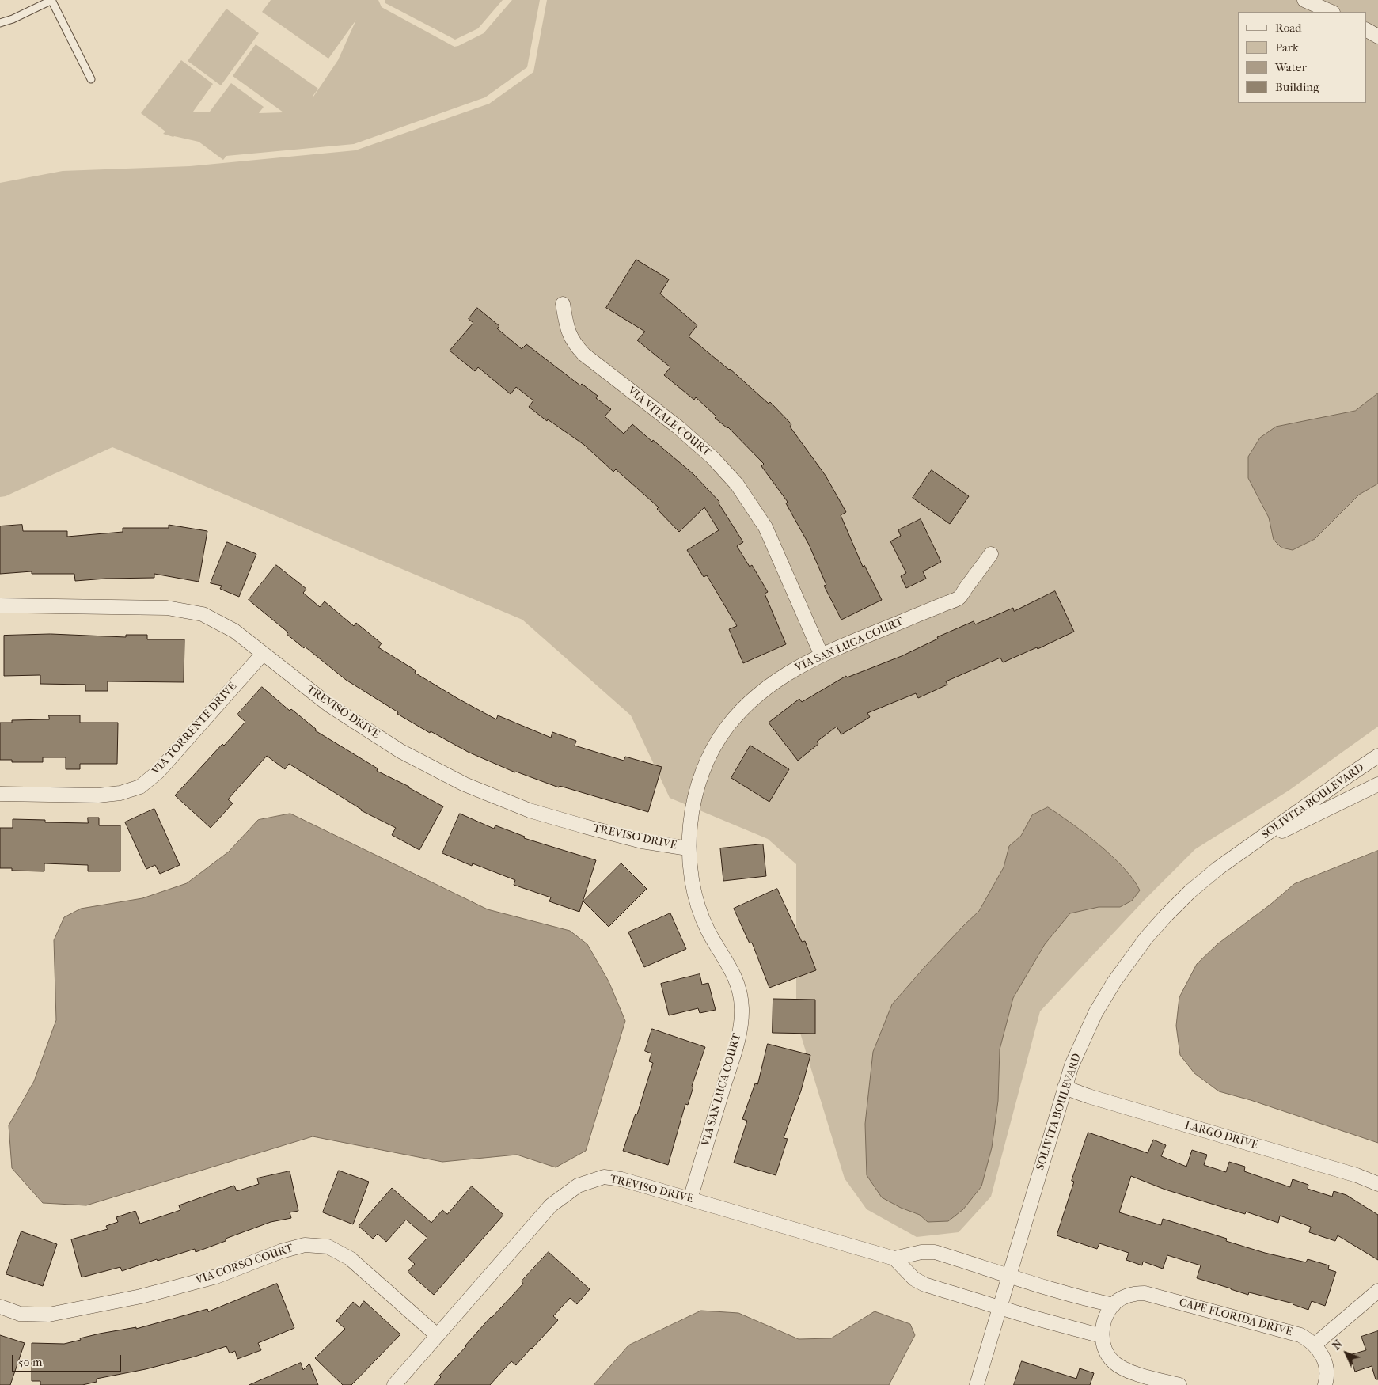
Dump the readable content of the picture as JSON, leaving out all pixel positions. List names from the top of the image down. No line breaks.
{"streets":{"street":["VIA VITALE COURT","VIA SAN LUCA COURT","TREVISO DRIVE","VIA TORRENTE DRIVE","SOLIVITA BOULEVARD","LARGO DRIVE","VIA CORSO COURT","CAPE FLORIDA DRIVE"]},"crossings":[["VIA VITALE COURT","VIA SAN LUCA COURT"],["VIA SAN LUCA COURT","TREVISO DRIVE"],["TREVISO DRIVE","VIA TORRENTE DRIVE"],["TREVISO DRIVE","SOLIVITA BOULEVARD"],["TREVISO DRIVE","VIA CORSO COURT"],["SOLIVITA BOULEVARD","LARGO DRIVE"]],"legend":["Road","Park","Water","Building"],"scale_bar":"50 m","north":"top left"}
